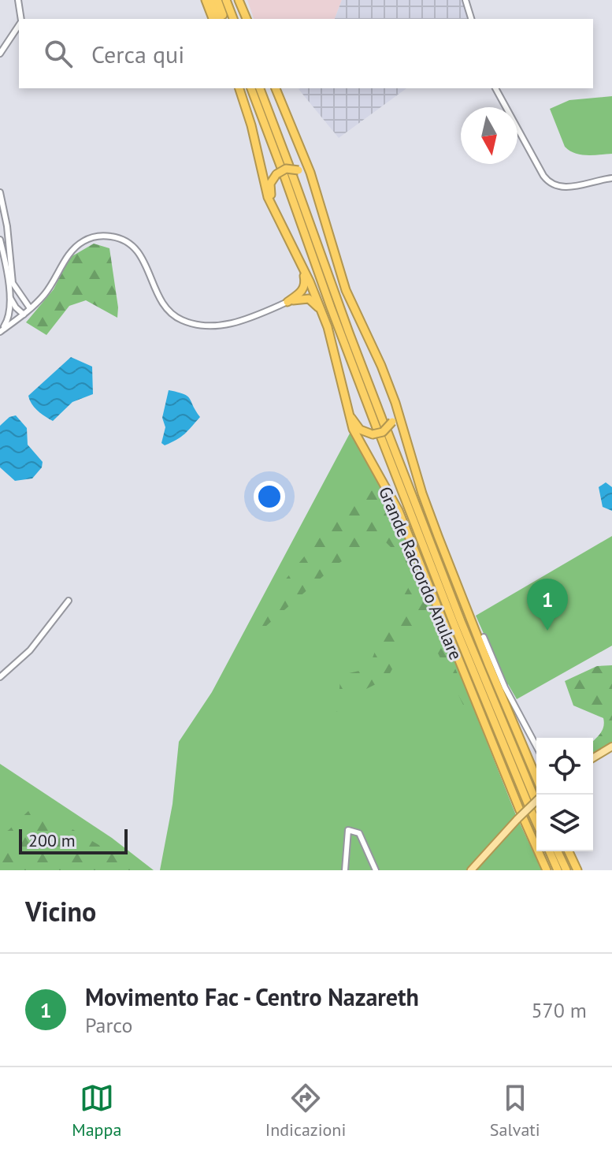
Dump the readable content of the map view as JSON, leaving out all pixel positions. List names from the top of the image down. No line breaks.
{"streets":{"highway":["Grande Raccordo Anulare"]},"scale_bar":"200 m","north":"bottom","page":{"search":"Cerca qui","pins":"1","scale":"200 m","heading":"Vicino","list":[{"mark":"1","name":"Movimento Fac - Centro Nazareth","note":"Parco","value":"570 m"}],"nav":["Mappa","Indicazioni","Salvati"]}}
